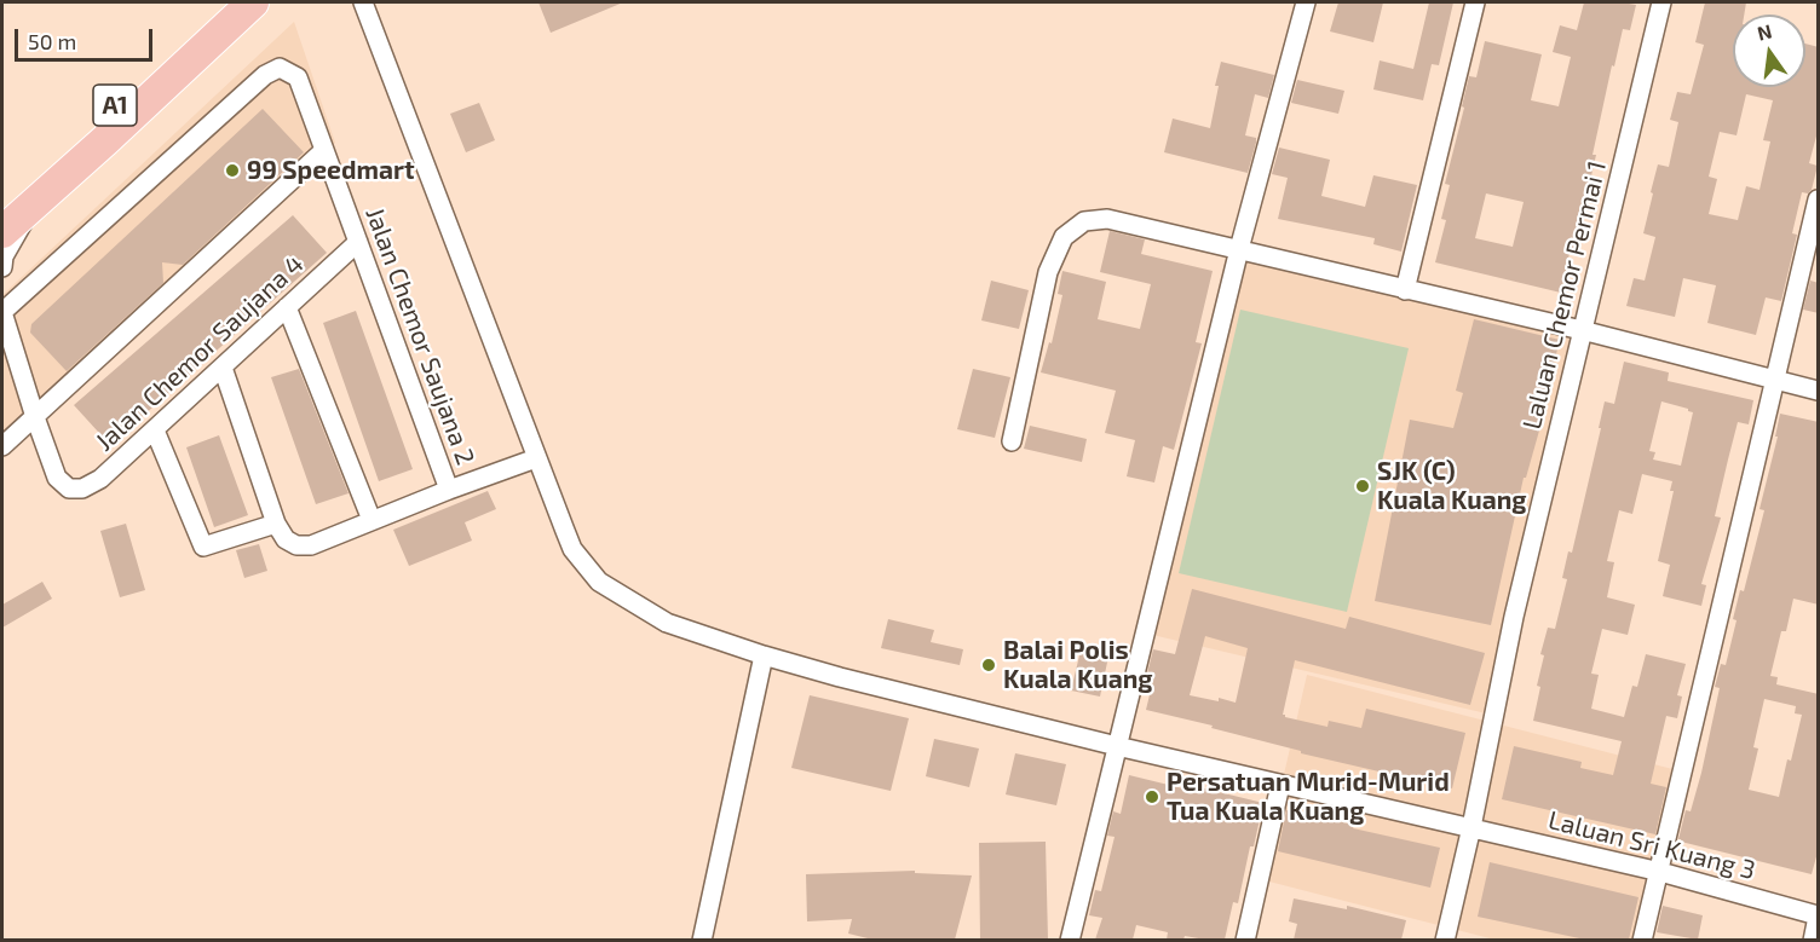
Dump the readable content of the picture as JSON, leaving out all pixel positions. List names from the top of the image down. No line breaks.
{"streets":{"main road":["A1"],"street":["Laluan Chemor Permai 1","Jalan Chemor Saujana 2","Jalan Chemor Saujana 4","Laluan Sri Kuang 3"]},"crossings":[["Laluan Chemor Permai 1","Laluan Sri Kuang 3"],["Jalan Chemor Saujana 2","Jalan Chemor Saujana 4"]],"places":["99 Speedmart","SJK (C) Kuala Kuang","Balai Polis Kuala Kuang","Persatuan Murid-Murid Tua Kuala Kuang"],"scale_bar":"50 m","north":"top"}
